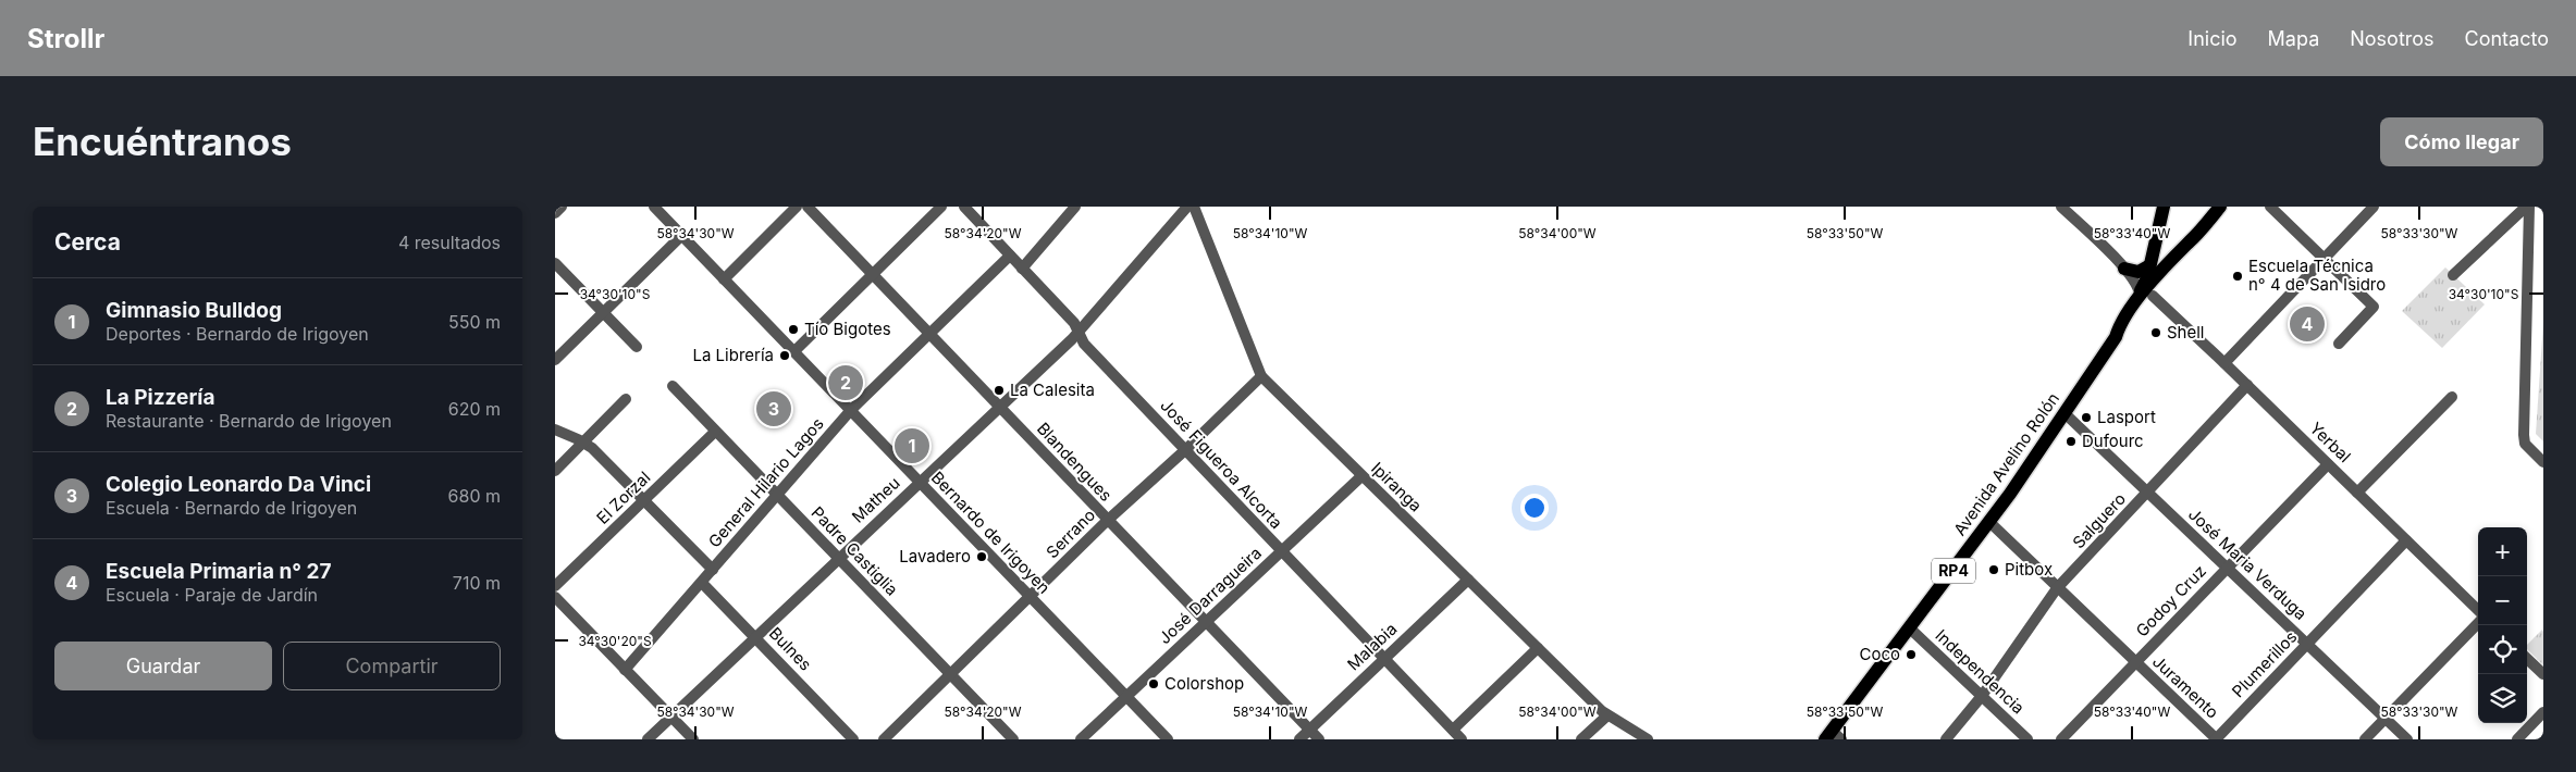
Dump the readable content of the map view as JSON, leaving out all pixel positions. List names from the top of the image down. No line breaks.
{"streets":{"main road":["Avenida Avelino Rolón","RP4"],"street":["Yerbal","Blandengues","José Figueroa Alcorta","General Hilario Lagos","Ipiranga","El Zorzal","Matheu","Salguero","Bernardo de Irigoyen","Serrano","Padre Castiglia","José Maria Verduga","José Darragueira","Godoy Cruz","Malabia","Bulnes","Plumerillos","Independencia","Juramento"]},"crossings":[["Yerbal","Avenida Avelino Rolón"],["Yerbal","Salguero"],["Yerbal","Godoy Cruz"],["Yerbal","Plumerillos"],["Blandengues","General Hilario Lagos"],["Blandengues","Matheu"],["Blandengues","Serrano"],["Blandengues","José Darragueira"],["Blandengues","Malabia"],["José Figueroa Alcorta","General Hilario Lagos"],["José Figueroa Alcorta","Matheu"],["José Figueroa Alcorta","Serrano"],["José Figueroa Alcorta","José Darragueira"],["José Figueroa Alcorta","Malabia"],["Avenida Avelino Rolón","José Maria Verduga"],["Avenida Avelino Rolón","Independencia"],["Avenida Avelino Rolón","Juramento"],["General Hilario Lagos","Bernardo de Irigoyen"],["General Hilario Lagos","Padre Castiglia"],["General Hilario Lagos","Bulnes"],["Ipiranga","Serrano"],["Ipiranga","José Darragueira"],["Ipiranga","Malabia"],["El Zorzal","Padre Castiglia"],["Matheu","Bernardo de Irigoyen"],["Matheu","Padre Castiglia"],["Matheu","Bulnes"],["Salguero","José Maria Verduga"],["Salguero","Independencia"],["Salguero","Juramento"],["Bernardo de Irigoyen","Serrano"],["Bernardo de Irigoyen","José Darragueira"],["Serrano","Padre Castiglia"],["José Maria Verduga","Godoy Cruz"],["José Maria Verduga","Plumerillos"],["Godoy Cruz","Juramento"],["Plumerillos","Juramento"]],"places":["Escuela Técnica n° 4 de San Isidro","Tío Bigotes","Shell","La Librería","La Calesita","Lasport","Dufourc","Lavadero","Pitbox","Coco","Colorshop"],"page":{"header":"Strollr","nav":["Inicio","Mapa","Nosotros","Contacto"],"buttons":["Cómo llegar",["Guardar","Compartir"]],"title":"Encuéntranos","heading":["Cerca","4 resultados"],"list":[{"mark":"1","name":"Gimnasio Bulldog","note":"Deportes · Bernardo de Irigoyen","value":"550 m"},{"mark":"2","name":"La Pizzería","note":"Restaurante · Bernardo de Irigoyen","value":"620 m"},{"mark":"3","name":"Colegio Leonardo Da Vinci","note":"Escuela · Bernardo de Irigoyen","value":"680 m"},{"mark":"4","name":"Escuela Primaria n° 27","note":"Escuela · Paraje de Jardín","value":"710 m"}],"pins":["4","2","3","1"],"map_buttons":["+","−"]},"coordinates":["58°34'30\"W","58°34'20\"W","58°34'10\"W","58°34'00\"W","58°33'50\"W","58°33'40\"W","58°33'30\"W","34°30'10\"S","34°30'20\"S"]}
